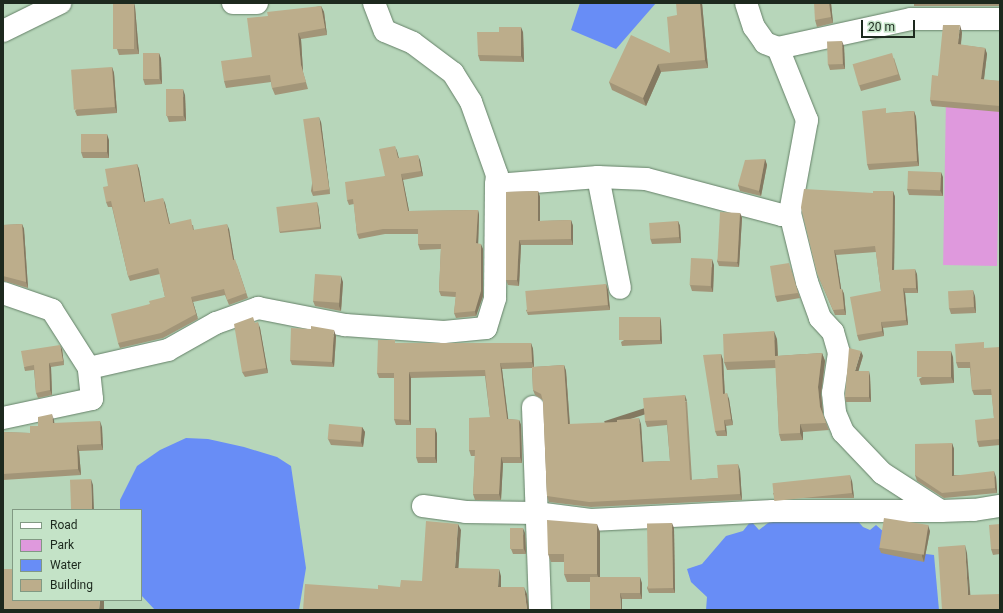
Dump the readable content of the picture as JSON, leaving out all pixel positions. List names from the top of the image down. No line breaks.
{"legend":["Road","Park","Water","Building"],"scale_bar":"20 m"}
